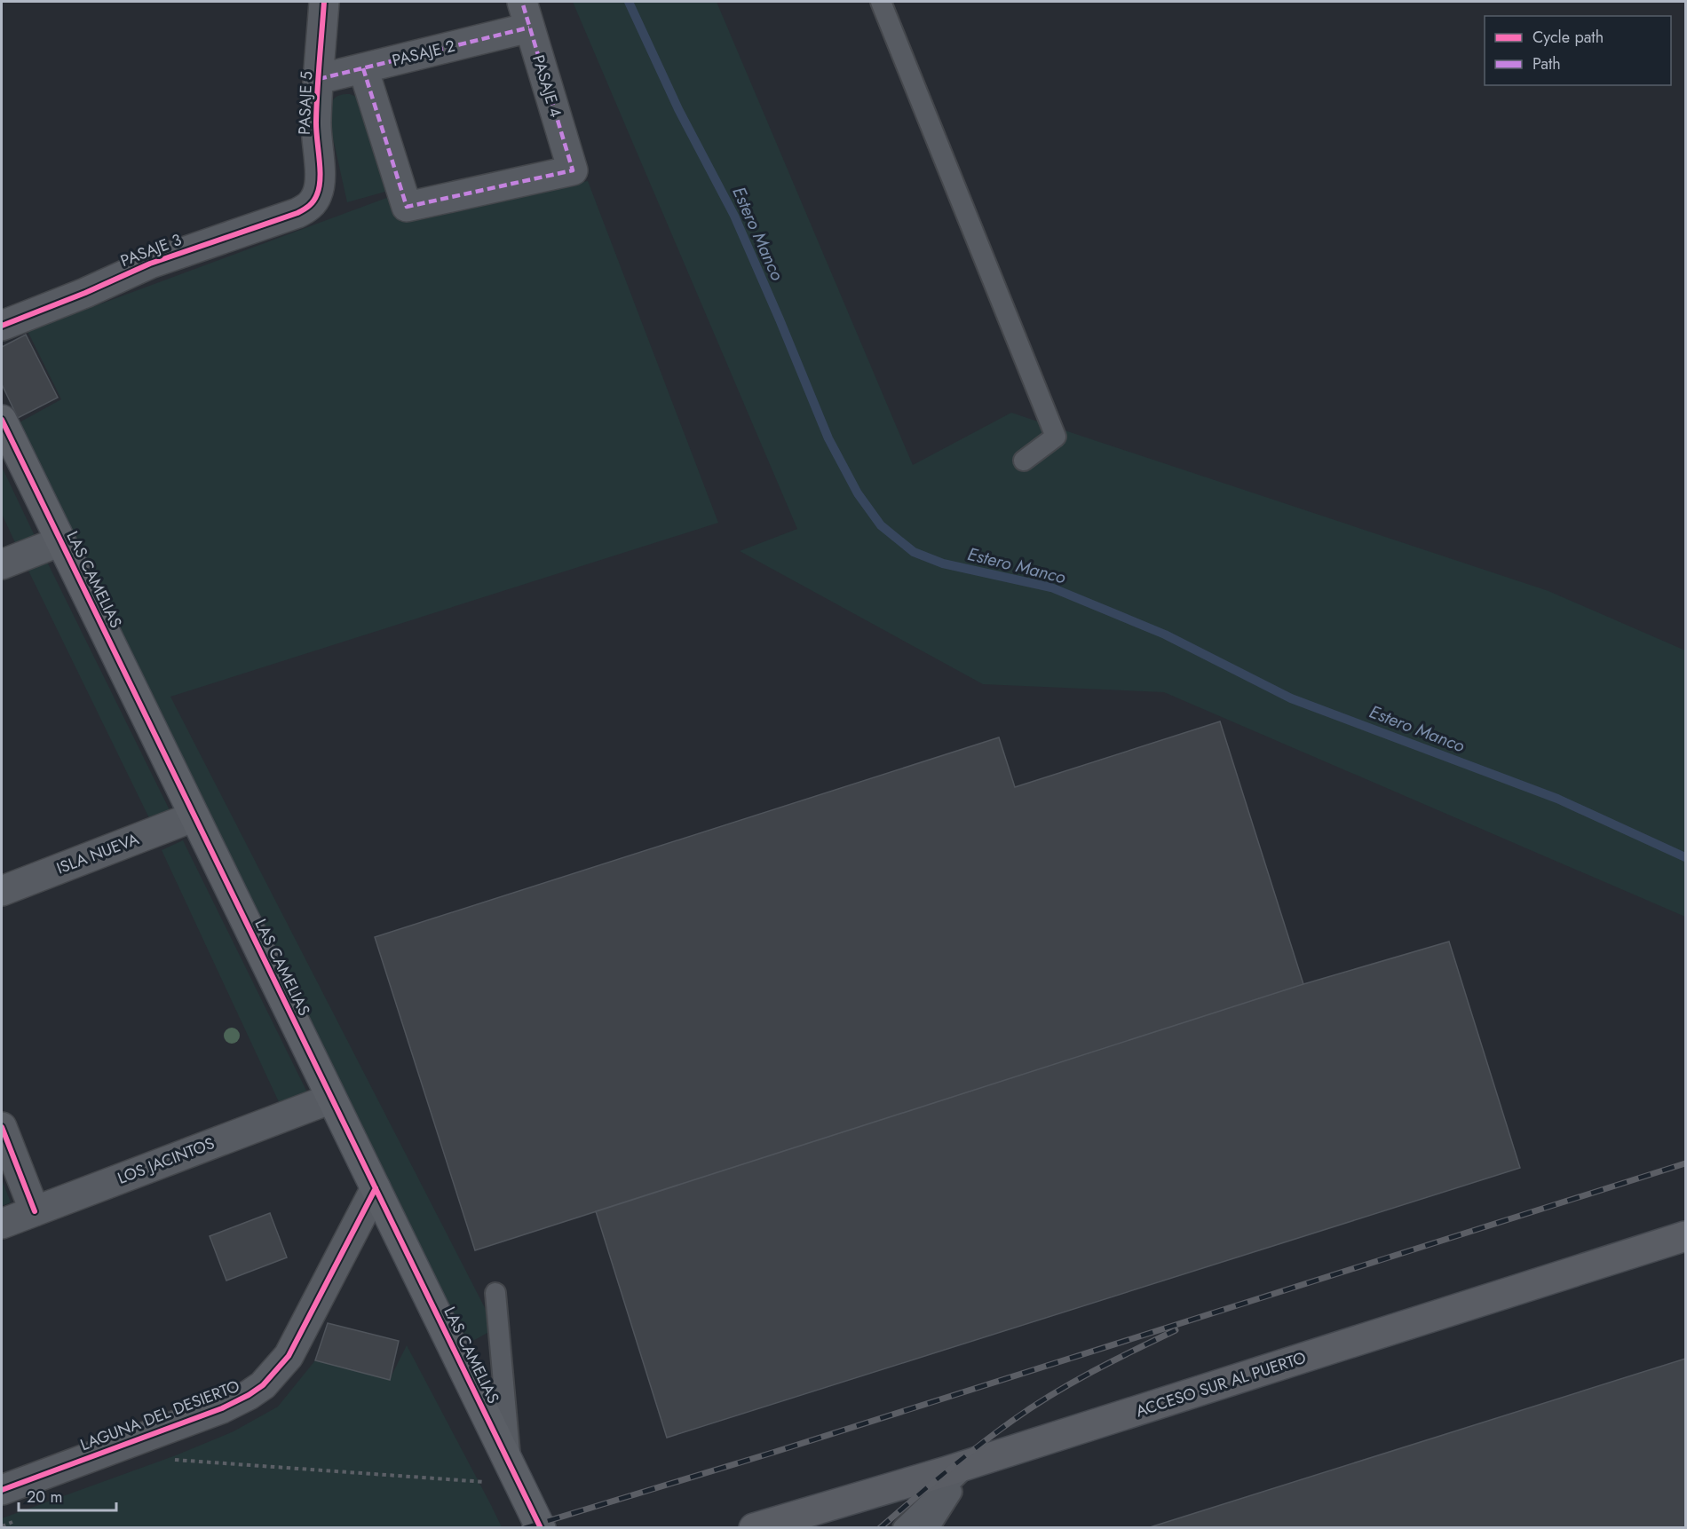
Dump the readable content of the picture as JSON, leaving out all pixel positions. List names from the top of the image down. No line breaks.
{"streets":{"main road":["ACCESO SUR AL PUERTO"],"street":["PASAJE 2","PASAJE 4","PASAJE 5","PASAJE 3","LAS CAMELIAS","ISLA NUEVA","LOS JACINTOS","LAGUNA DEL DESIERTO"]},"crossings":[["PASAJE 2","PASAJE 4"],["PASAJE 2","PASAJE 5"],["PASAJE 5","PASAJE 3"],["LAS CAMELIAS","ISLA NUEVA"],["LAS CAMELIAS","LOS JACINTOS"],["LAS CAMELIAS","LAGUNA DEL DESIERTO"]],"water":["Estero Manco"],"legend":["Cycle path","Path"],"scale_bar":"20 m"}
